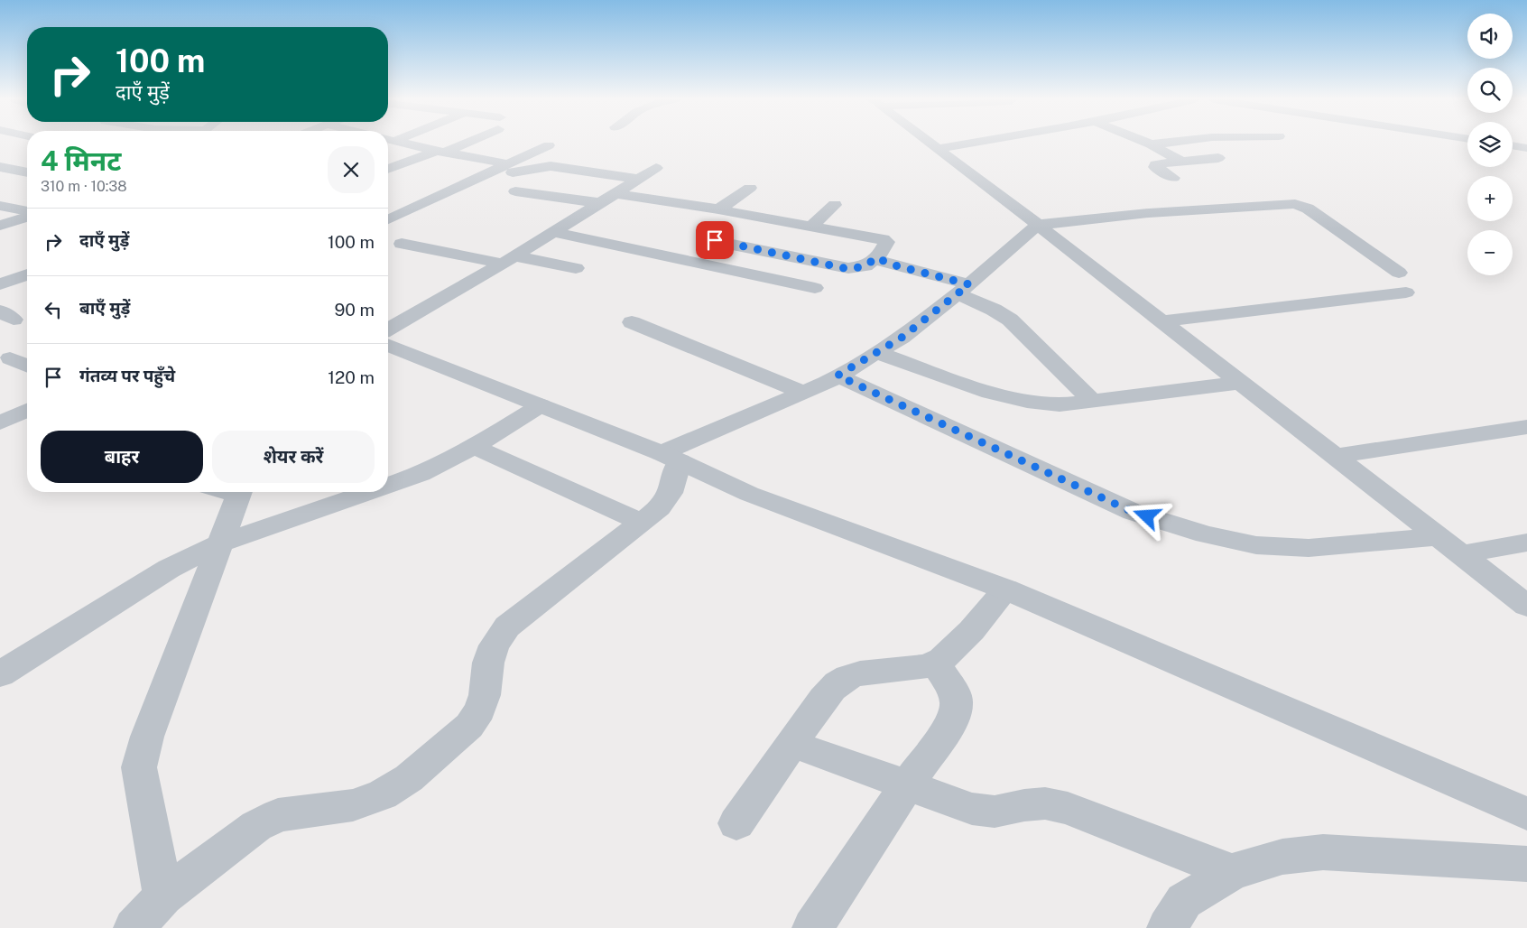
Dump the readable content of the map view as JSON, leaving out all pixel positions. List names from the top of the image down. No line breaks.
{"page":{"map_buttons":["+","−"],"turn":["100 m","दाएँ मुड़ें"],"heading":["4 मिनट","310 m · 10:38"],"list":[{"name":"दाएँ मुड़ें","value":"100 m"},{"name":"बाएँ मुड़ें","value":"90 m"},{"name":"गंतव्य पर पहुँचे","value":"120 m"}],"buttons":["बाहर","शेयर करें"]}}
